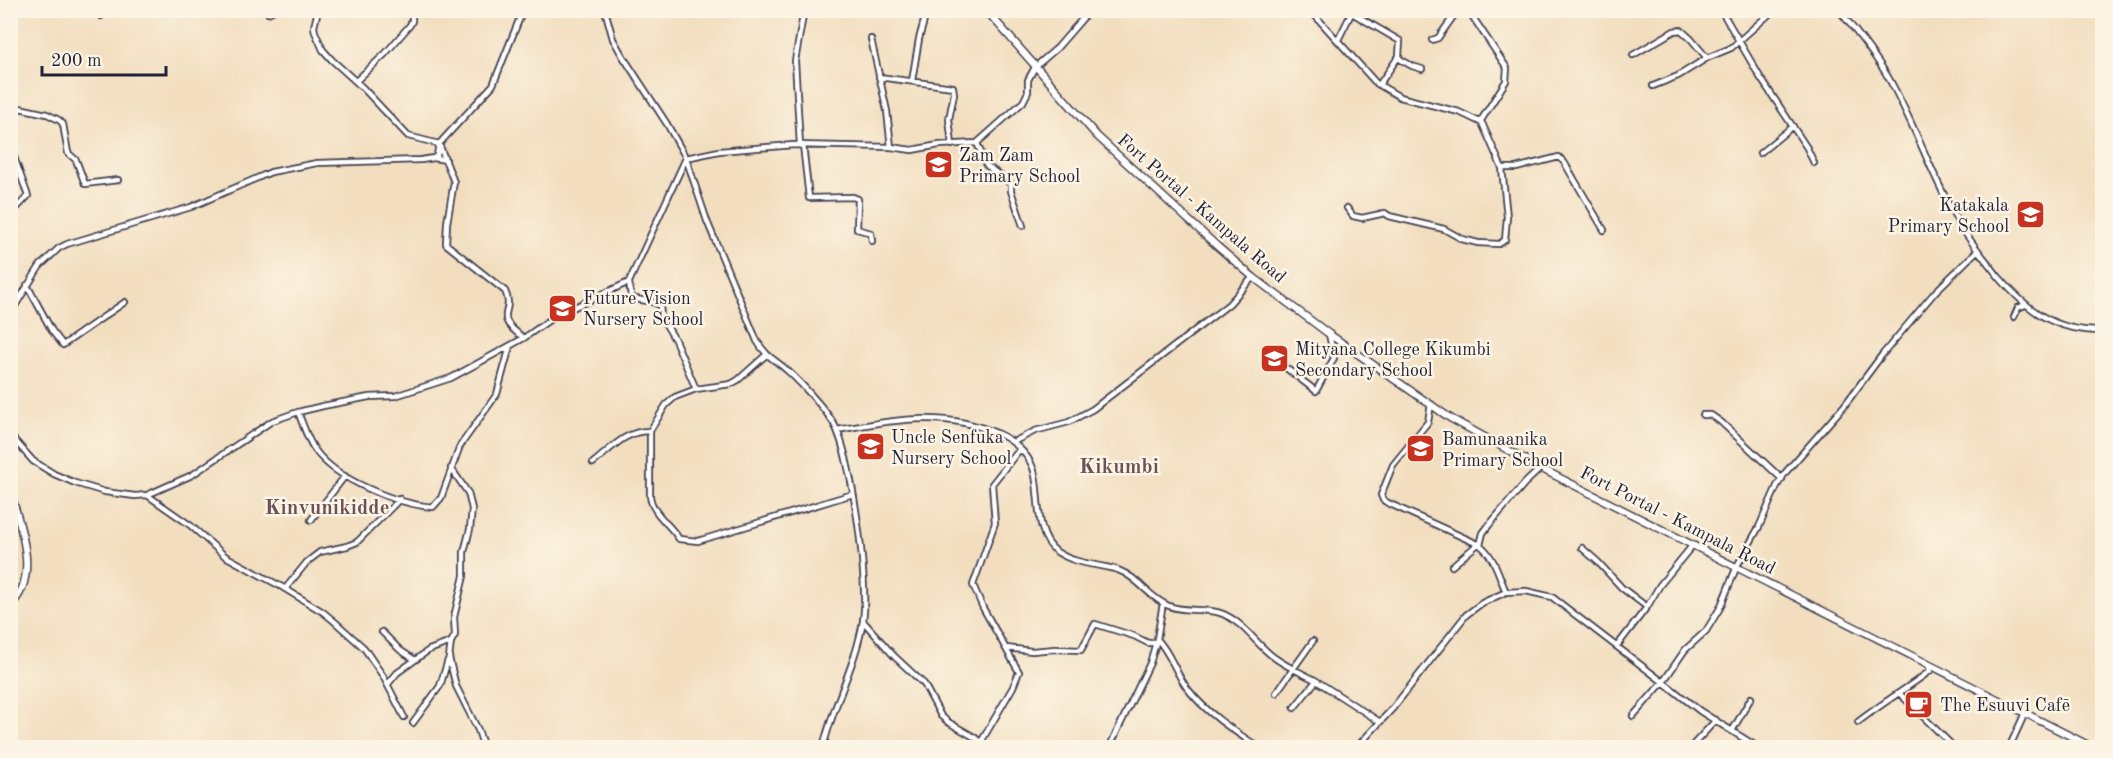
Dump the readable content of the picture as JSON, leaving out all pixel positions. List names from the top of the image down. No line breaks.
{"streets":{"main road":["Fort Portal - Kampala Road"]},"districts":["Kikumbi","Kinvunikidde"],"places":{"school or university":["Zam Zam Primary School","Katakala Primary School","Future Vision Nursery School","Mityana College Kikumbi Secondary School","Uncle Senfuka Nursery School","Bamunaanika Primary School"],"cafe":["The Esuuvi Cafē"]},"scale_bar":"200 m"}
